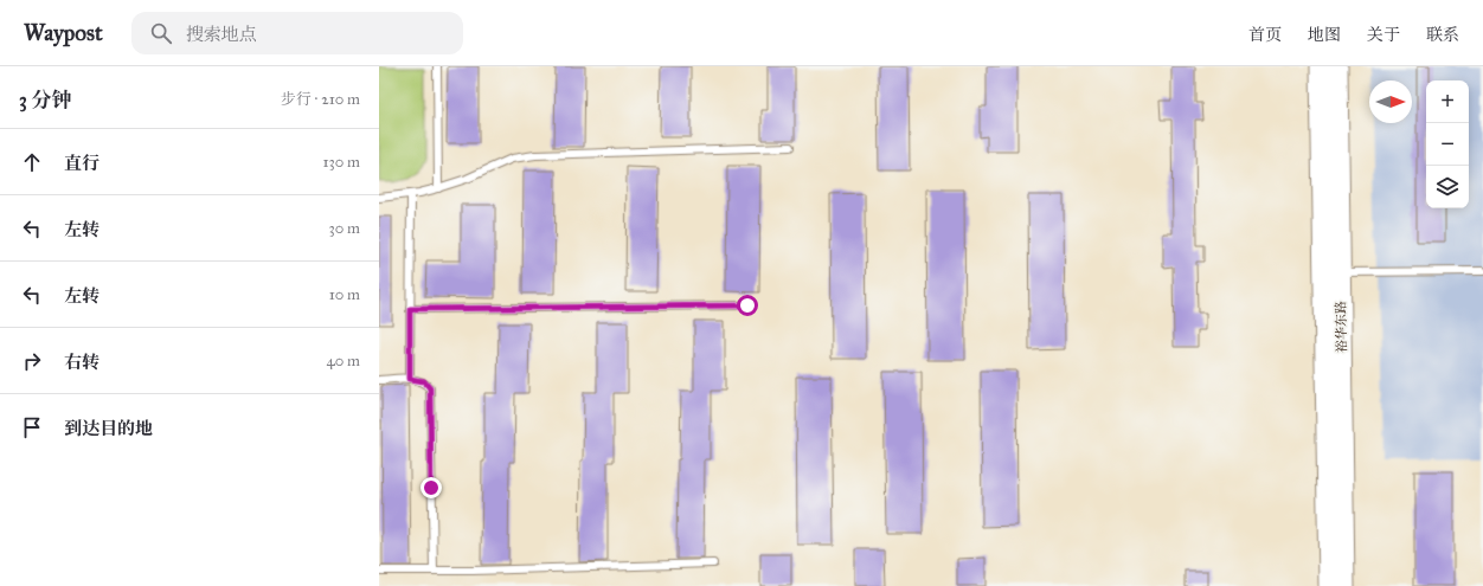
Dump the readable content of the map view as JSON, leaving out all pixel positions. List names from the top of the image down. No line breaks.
{"streets":{"street":["裕华东路"]},"north":"right","page":{"header":"Waypost","search":"搜索地点","nav":["首页","地图","关于","联系"],"heading":["3 分钟","步行 · 210 m"],"map_buttons":["+","−"],"list":[["直行","130 m"],["左转","30 m"],["左转","10 m"],["右转","40 m"],"到达目的地"]}}
